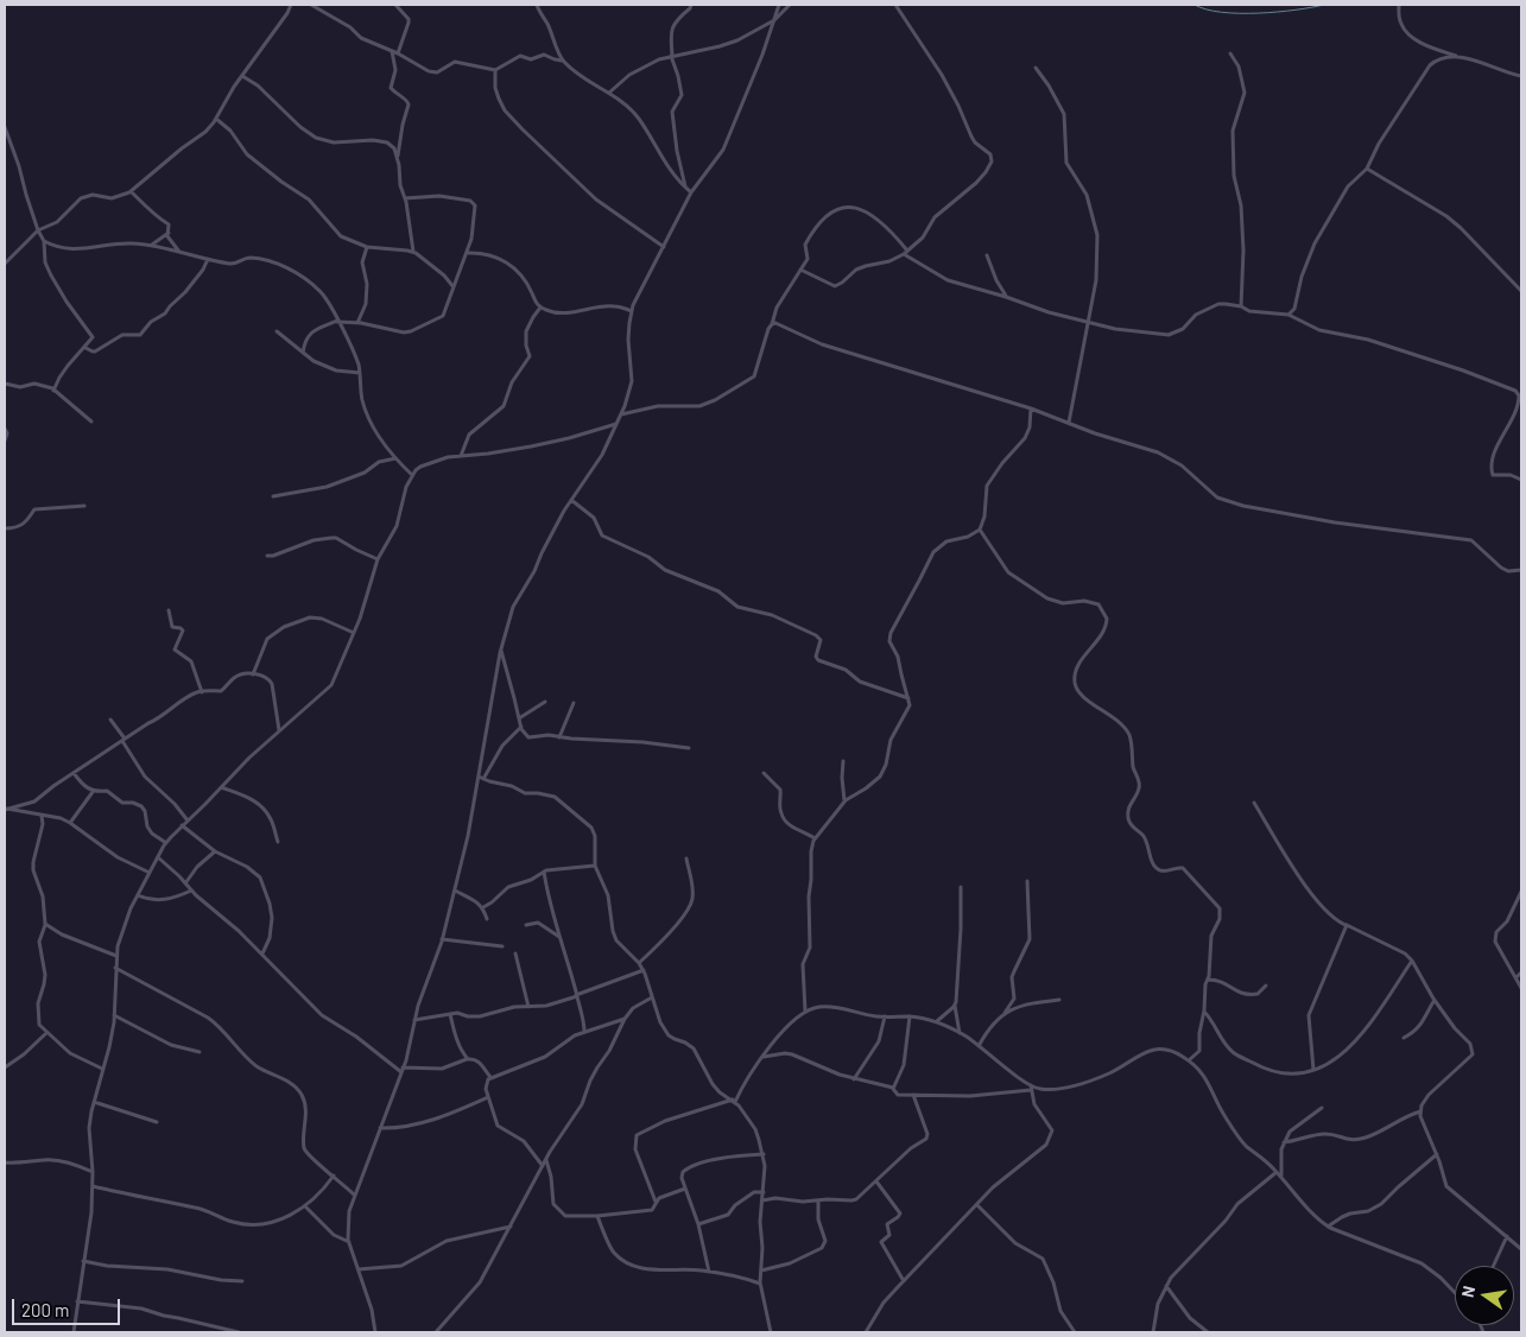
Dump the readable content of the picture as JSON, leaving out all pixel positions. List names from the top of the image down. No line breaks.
{"scale_bar":"200 m","north":"left"}
